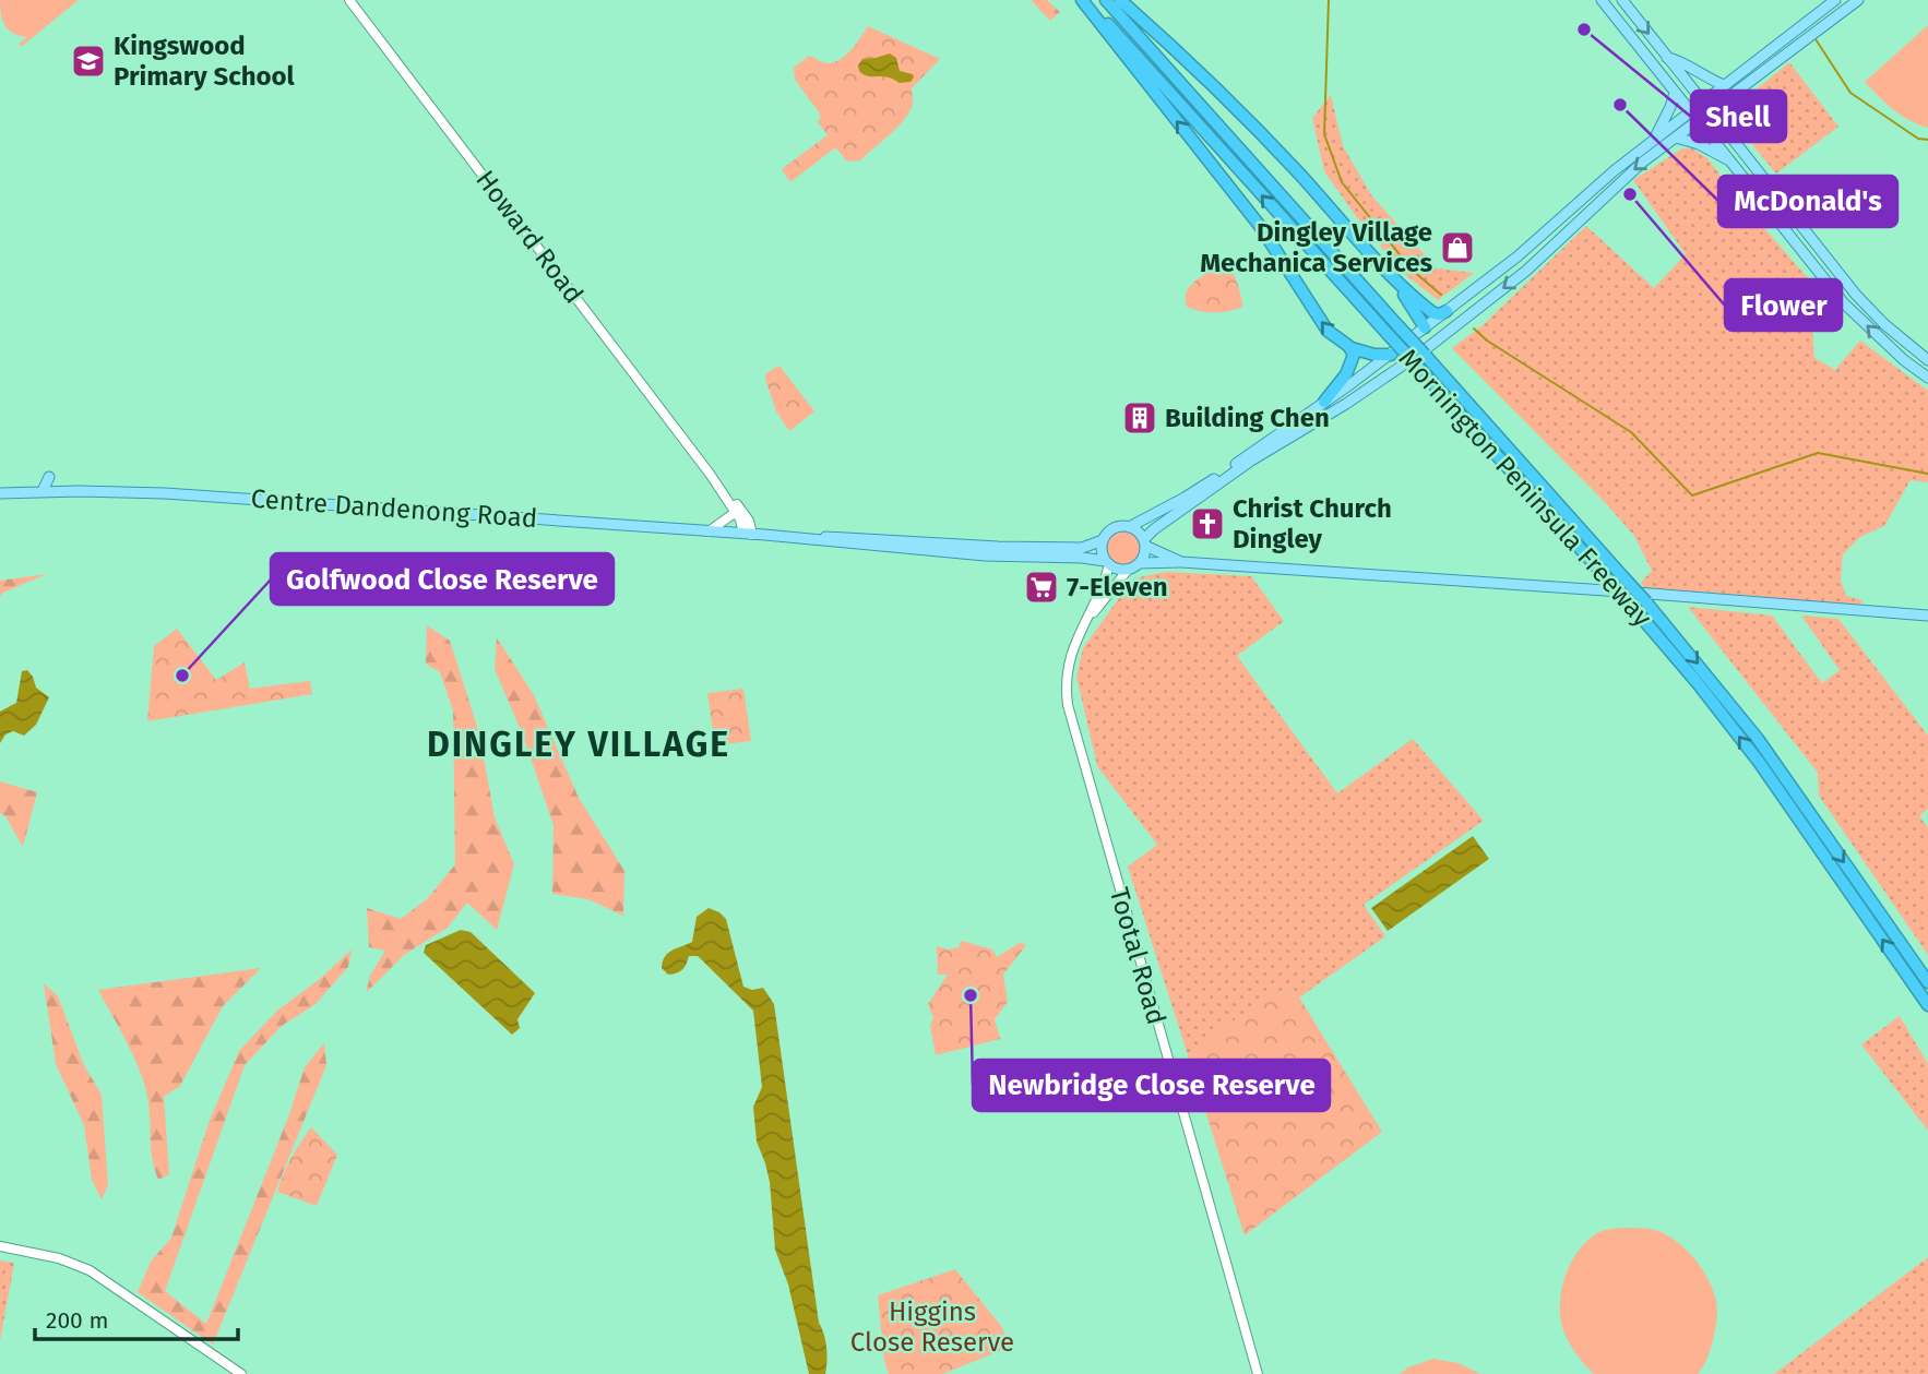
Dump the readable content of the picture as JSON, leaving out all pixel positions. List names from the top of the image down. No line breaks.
{"streets":{"highway":["Mornington Peninsula Freeway"],"main road":["Howard Road","Centre Dandenong Road","Tootal Road"]},"crossings":[["Howard Road","Centre Dandenong Road"],["Centre Dandenong Road","Tootal Road"]],"districts":["DINGLEY VILLAGE"],"parks":["Higgins Close Reserve"],"places":{"other":["Shell","McDonald's","Flower","Golfwood Close Reserve","Newbridge Close Reserve"],"school or university":["Kingswood Primary School"],"shop":["Dingley Village Mechanica Services"],"building":["Building Chen"],"church":["Christ Church Dingley"],"supermarket":["7-Eleven"]},"scale_bar":"200 m"}
